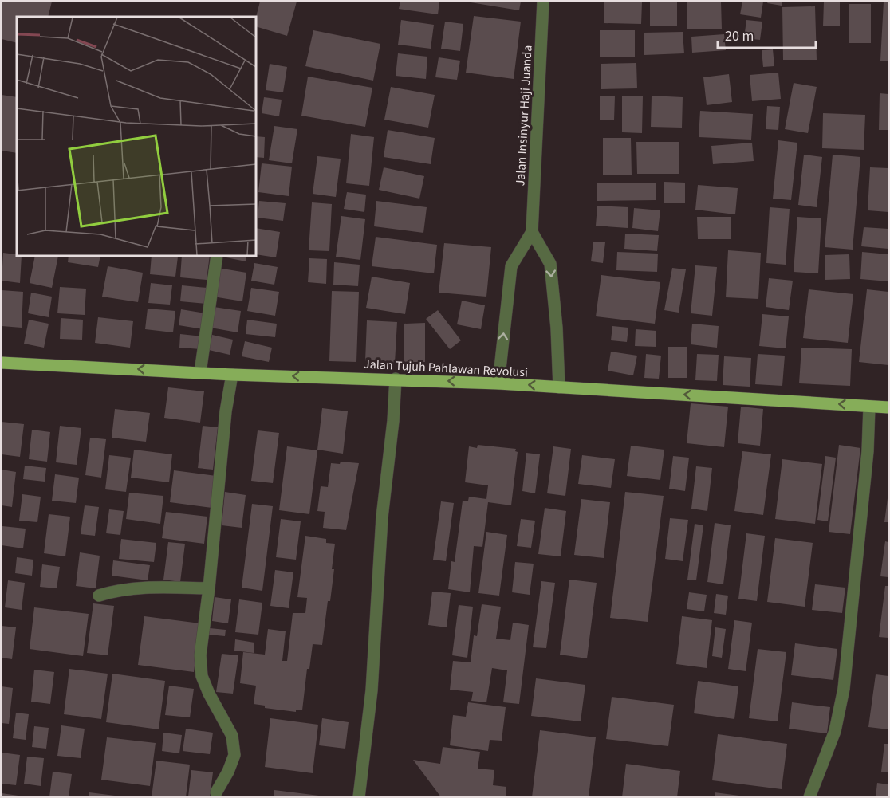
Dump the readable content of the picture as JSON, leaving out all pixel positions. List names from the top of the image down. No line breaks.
{"streets":{"main road":["Jalan Tujuh Pahlawan Revolusi"],"street":["Jalan Insinyur Haji Juanda"]},"crossings":[["Jalan Insinyur Haji Juanda","Jalan Tujuh Pahlawan Revolusi"]],"one_way":["Jalan Tujuh Pahlawan Revolusi"],"scale_bar":"20 m"}
